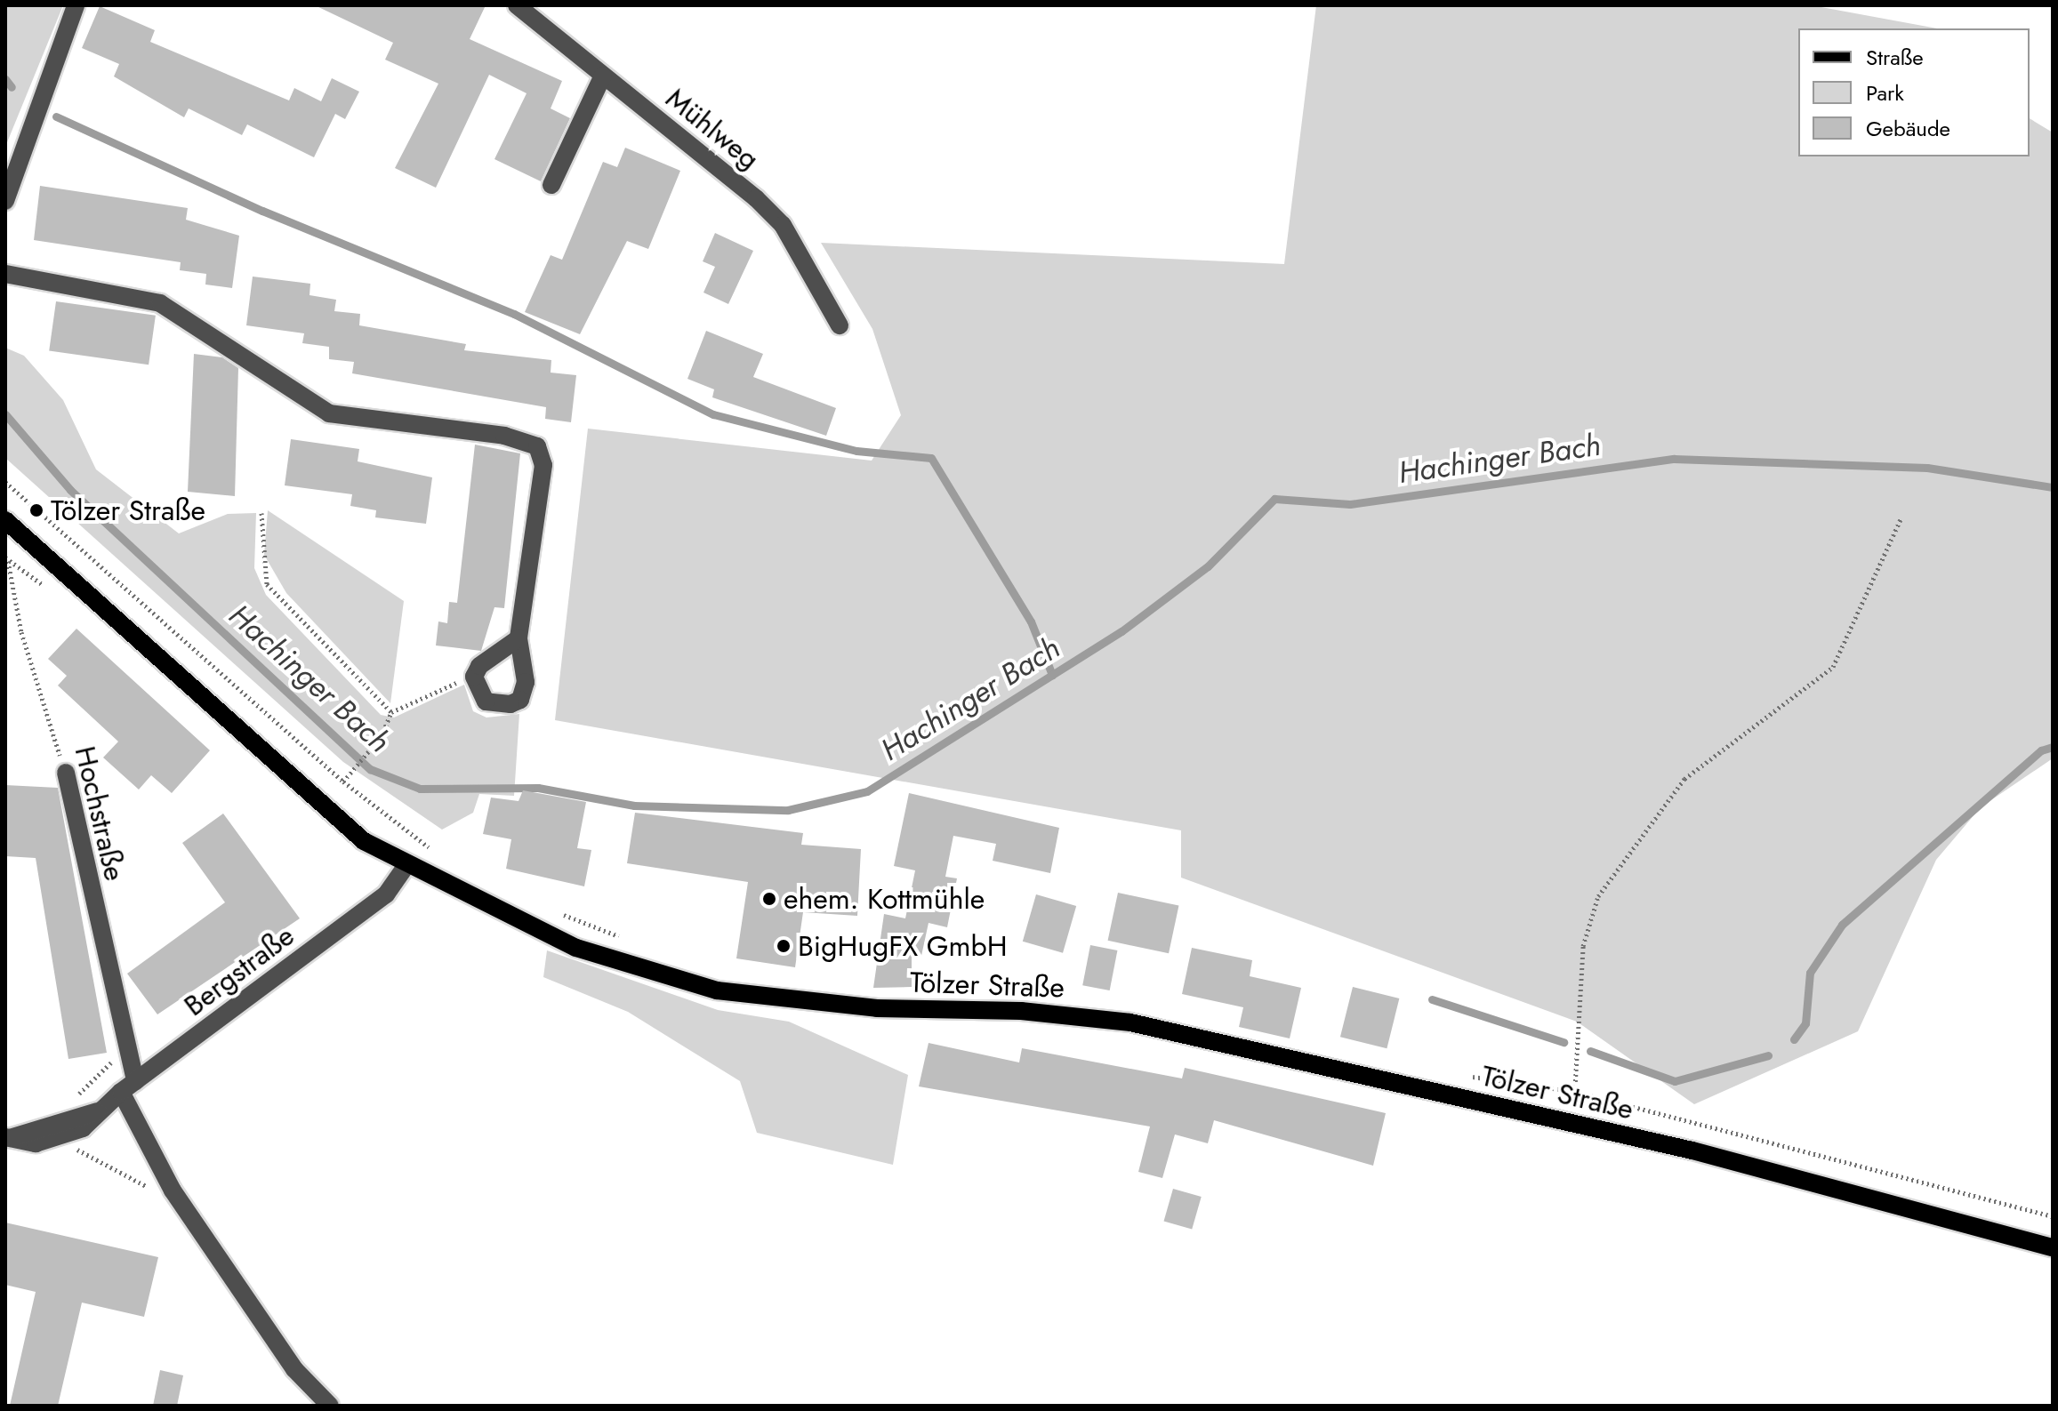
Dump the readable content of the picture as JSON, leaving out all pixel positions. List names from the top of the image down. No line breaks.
{"streets":{"main road":["Tölzer Straße"],"street":["Mühlweg","Hochstraße","Bergstraße"]},"crossings":[["Hochstraße","Bergstraße"],["Bergstraße","Tölzer Straße"]],"water":["Hachinger Bach"],"places":["Tölzer Straße","ehem. Kottmühle","BigHugFX GmbH"],"legend":["Straße","Park","Gebäude"]}
